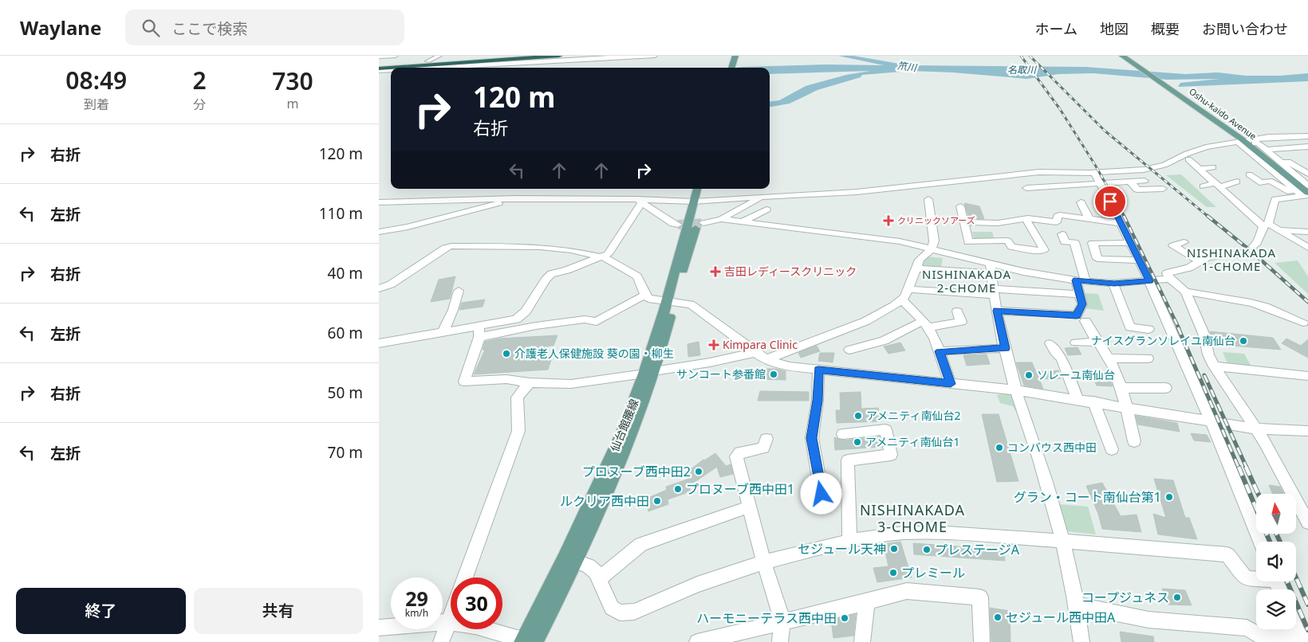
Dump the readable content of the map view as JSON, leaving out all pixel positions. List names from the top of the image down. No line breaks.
{"streets":{"main road":["Oshu-kaido Avenue","仙台館腰線"]},"districts":["NISHINAKADA 1-CHOME","NISHINAKADA 2-CHOME","NISHINAKADA 3-CHOME"],"water":["笊川","名取川"],"places":{"health":["クリニックソアーズ","吉田レディースクリニック","Kimpara Clinic"],"other":["ナイスグランソレイユ南仙台","介護老人保健施設 葵の園・柳生","サンコート参番館","ソレーユ南仙台","アメニティ南仙台2","アメニティ南仙台1","コンバウス西中田","プロヌーブ西中田2","プロヌーブ西中田1","グラン・コート南仙台第1","ルクリア西中田","セジュール天神","プレステージA","プレミール","コープジュネス","セジュール西中田A","ハーモニーテラス西中田"]},"north":"top","page":{"header":"Waylane","search":"ここで検索","nav":["ホーム","地図","概要","お問い合わせ"],"eta":["08:49","到着","2","分","730","m"],"turn":["120 m","右折"],"list":[{"name":"右折","value":"120 m"},{"name":"左折","value":"110 m"},{"name":"右折","value":"40 m"},{"name":"左折","value":"60 m"},{"name":"右折","value":"50 m"},{"name":"左折","value":"70 m"}],"speed":"29 km/h","limit":"30","buttons":["終了","共有"]}}
